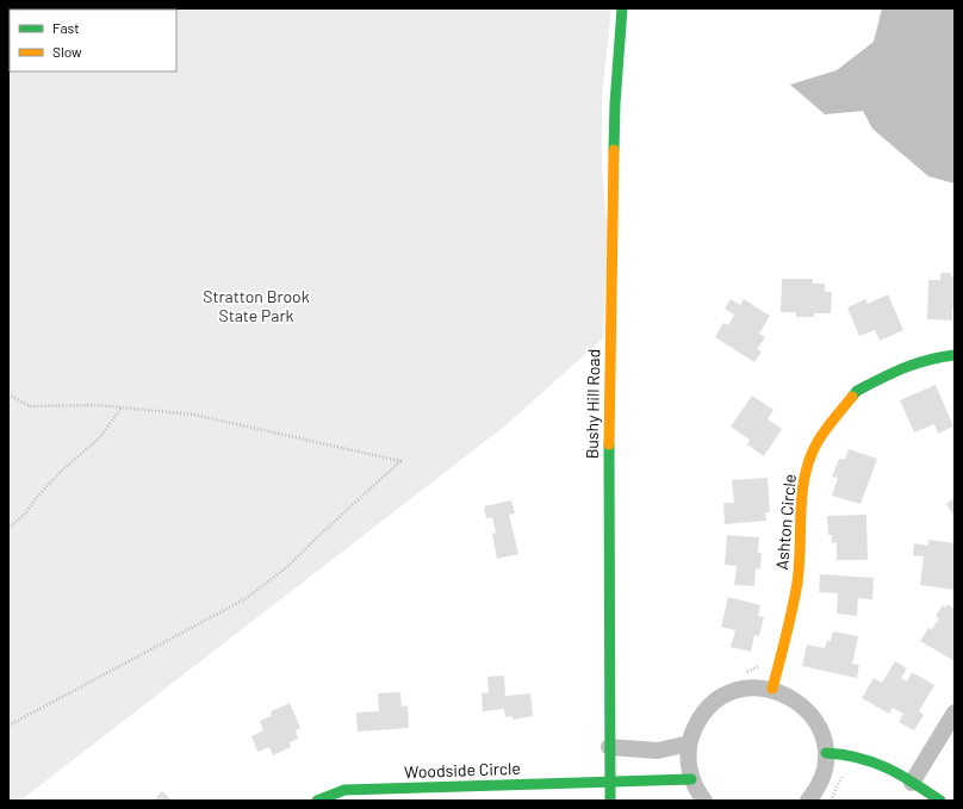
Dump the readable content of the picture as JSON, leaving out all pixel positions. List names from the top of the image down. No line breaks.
{"streets":{"street":["Bushy Hill Road","Ashton Circle","Woodside Circle"]},"crossings":[["Bushy Hill Road","Woodside Circle"]],"parks":["Stratton Brook State Park"],"legend":["Fast","Slow"]}
